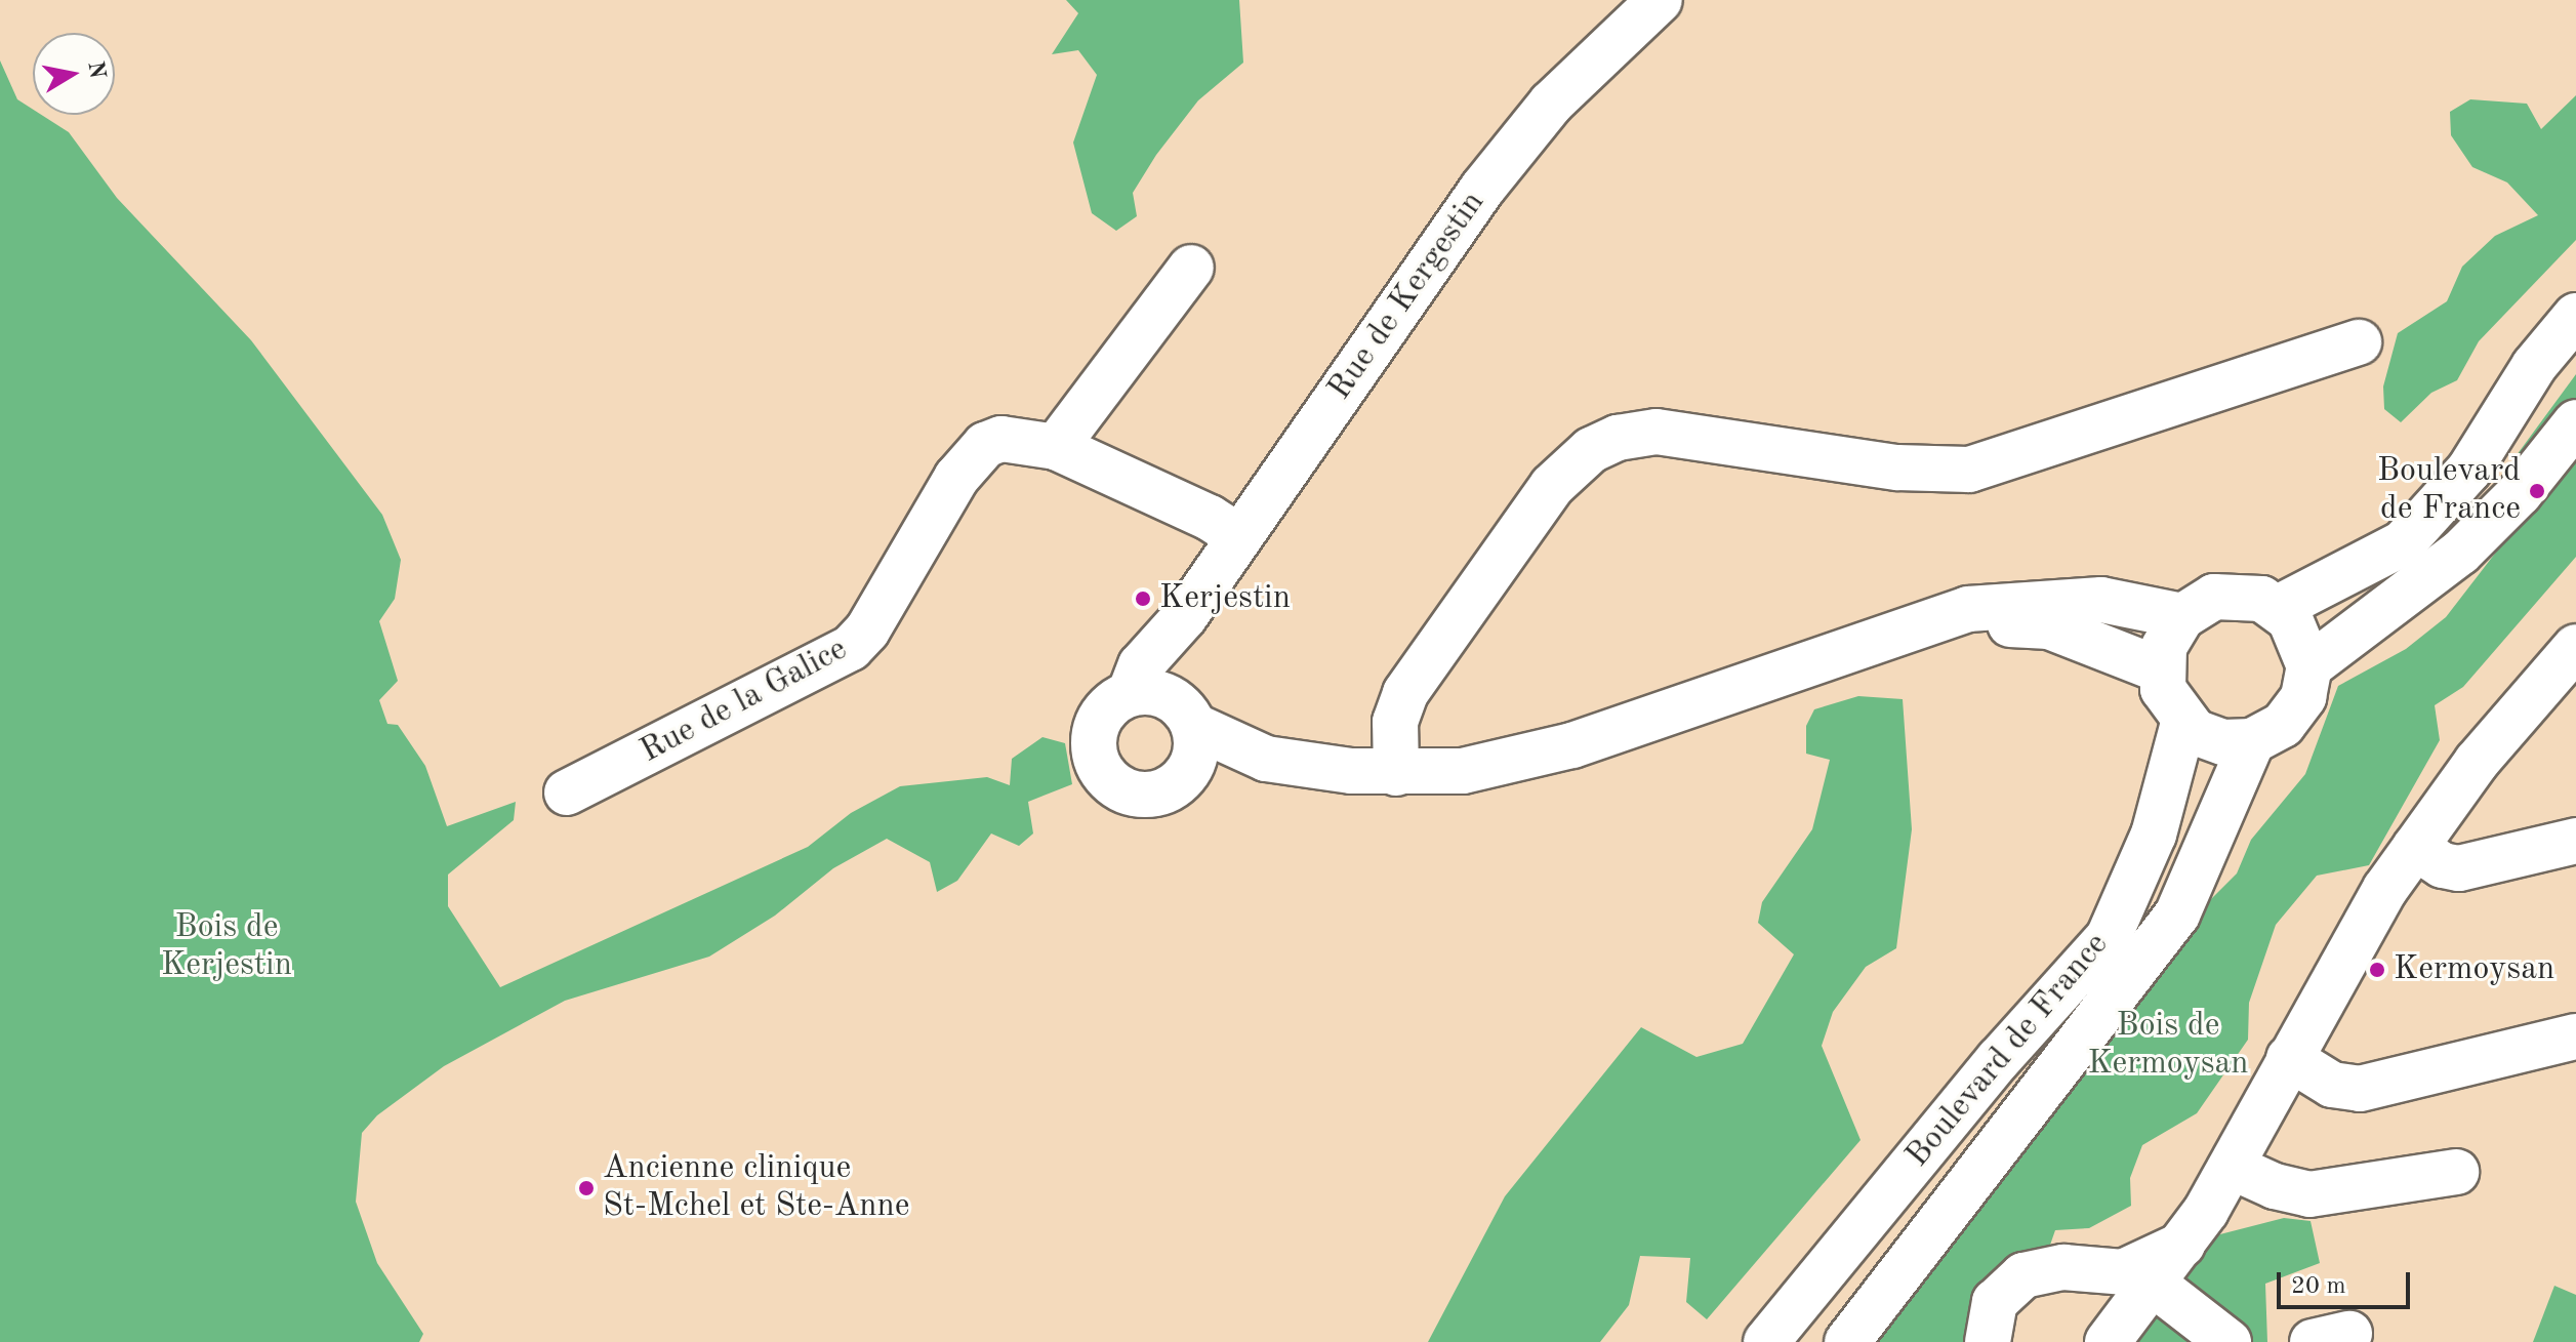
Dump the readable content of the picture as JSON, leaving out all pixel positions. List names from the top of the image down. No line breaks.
{"streets":{"street":["Rue de Kergestin","Rue de la Galice","Boulevard de France"]},"crossings":[["Rue de Kergestin","Rue de la Galice"]],"parks":["Bois de Kerjestin","Bois de Kermoysan"],"places":["Boulevard de France","Kerjestin","Kermoysan","Ancienne clinique St-Mchel et Ste-Anne"],"scale_bar":"20 m","north":"right"}
